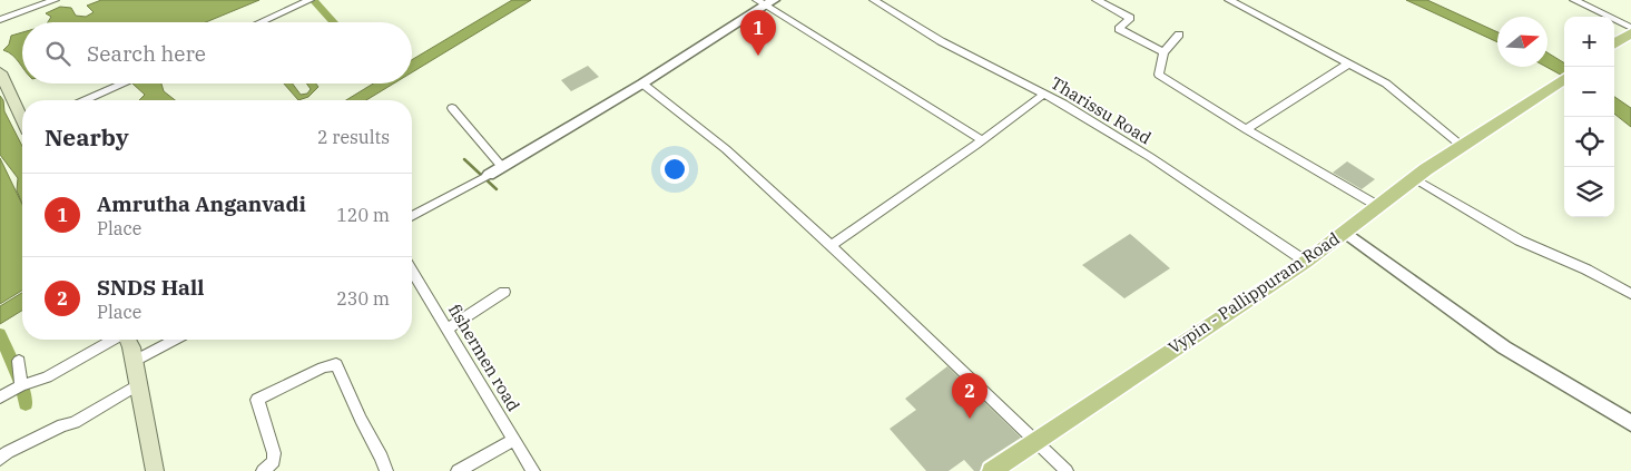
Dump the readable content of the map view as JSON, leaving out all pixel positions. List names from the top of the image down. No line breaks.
{"streets":{"main road":["Vypin - Pallippuram Road"],"street":["Tharissu Road","fishermen road"]},"crossings":[["Tharissu Road","Vypin - Pallippuram Road"]],"north":"right","page":{"pins":["1","2"],"map_buttons":["+","−"],"search":"Search here","heading":["Nearby","2 results"],"list":[{"mark":"1","name":"Amrutha Anganvadi","note":"Place","value":"120 m"},{"mark":"2","name":"SNDS Hall","note":"Place","value":"230 m"}]}}
